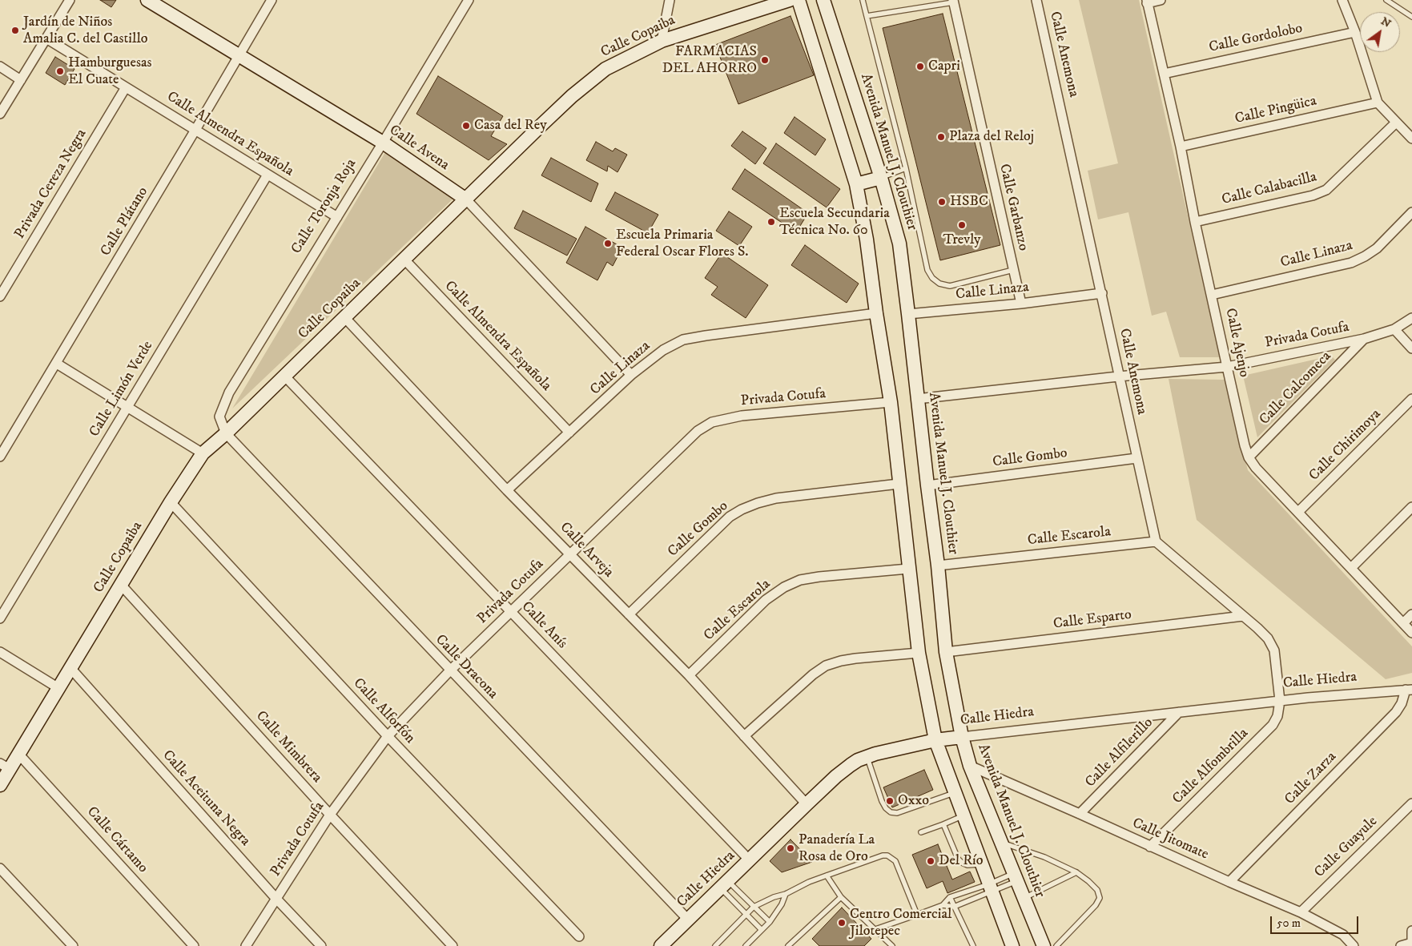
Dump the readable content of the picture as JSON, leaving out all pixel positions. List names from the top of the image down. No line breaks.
{"streets":{"main road":["Calle Copaiba","Calle Avena","Avenida Manuel J. Clouthier","Calle Hiedra"],"street":["Calle Gordolobo","Calle Anemona","Calle Pingüica","Calle Almendra Española","Privada Cereza Negra","Calle Calabacilla","Calle Toronja Roja","Calle Garbanzo","Calle Plátano","Calle Linaza","Privada Cotufa","Calle Ajenjo","Calle Calcomeca","Calle Limón Verde","Calle Chirimoya","Calle Gombo","Calle Escarola","Calle Arveja","Calle Esparto","Calle Anís","Calle Dracona","Calle Alforfón","Calle Mimbrera","Calle Alfilerillo","Calle Alfombrilla","Calle Zarza","Calle Aceituna Negra","Calle Jitomate","Calle Cártamo","Calle Guayule"]},"crossings":[["Calle Copaiba","Calle Almendra Española"],["Calle Copaiba","Calle Avena"],["Calle Copaiba","Calle Toronja Roja"],["Calle Copaiba","Calle Arveja"],["Calle Copaiba","Calle Anís"],["Calle Copaiba","Calle Dracona"],["Calle Copaiba","Calle Alforfón"],["Calle Copaiba","Calle Mimbrera"],["Calle Copaiba","Calle Aceituna Negra"],["Calle Copaiba","Calle Cártamo"],["Calle Gordolobo","Calle Ajenjo"],["Calle Anemona","Calle Linaza"],["Calle Anemona","Privada Cotufa"],["Calle Anemona","Calle Gombo"],["Calle Anemona","Calle Escarola"],["Calle Pingüica","Calle Ajenjo"],["Calle Almendra Española","Privada Cereza Negra"],["Calle Almendra Española","Calle Toronja Roja"],["Calle Almendra Española","Calle Plátano"],["Calle Almendra Española","Calle Linaza"],["Calle Almendra Española","Calle Limón Verde"],["Calle Avena","Calle Toronja Roja"],["Calle Avena","Calle Plátano"],["Calle Avena","Calle Linaza"],["Avenida Manuel J. Clouthier","Calle Linaza"],["Avenida Manuel J. Clouthier","Privada Cotufa"],["Avenida Manuel J. Clouthier","Calle Gombo"],["Avenida Manuel J. Clouthier","Calle Escarola"],["Avenida Manuel J. Clouthier","Calle Esparto"],["Avenida Manuel J. Clouthier","Calle Hiedra"],["Avenida Manuel J. Clouthier","Calle Jitomate"],["Calle Calabacilla","Calle Ajenjo"],["Calle Toronja Roja","Calle Dracona"],["Calle Garbanzo","Calle Linaza"],["Calle Linaza","Calle Ajenjo"],["Calle Linaza","Calle Arveja"],["Privada Cotufa","Calle Ajenjo"],["Privada Cotufa","Calle Calcomeca"],["Privada Cotufa","Calle Arveja"],["Privada Cotufa","Calle Anís"],["Privada Cotufa","Calle Dracona"],["Privada Cotufa","Calle Alforfón"],["Privada Cotufa","Calle Mimbrera"],["Privada Cotufa","Calle Aceituna Negra"],["Calle Ajenjo","Calle Calcomeca"],["Calle Ajenjo","Calle Chirimoya"],["Calle Gombo","Calle Arveja"],["Calle Escarola","Calle Arveja"],["Calle Arveja","Calle Hiedra"],["Calle Anís","Calle Hiedra"],["Calle Dracona","Calle Hiedra"],["Calle Hiedra","Calle Alfilerillo"],["Calle Hiedra","Calle Alfombrilla"],["Calle Hiedra","Calle Zarza"],["Calle Alfilerillo","Calle Jitomate"],["Calle Alfombrilla","Calle Jitomate"],["Calle Zarza","Calle Jitomate"],["Calle Jitomate","Calle Guayule"]],"places":["Jardín de Niños Amalia C. del Castillo","FARMACIAS DEL AHORRO","Capri","Hamburguesas El Cuate","Casa del Rey","Plaza del Reloj","HSBC","Escuela Secundaria Técnica No. 60","Trevly","Escuela Primaria Federal Oscar Flores S.","Oxxo","Panadería La Rosa de Oro","Del Río","Centro Comercial Jilotepec"],"scale_bar":"50 m","north":"top right"}
